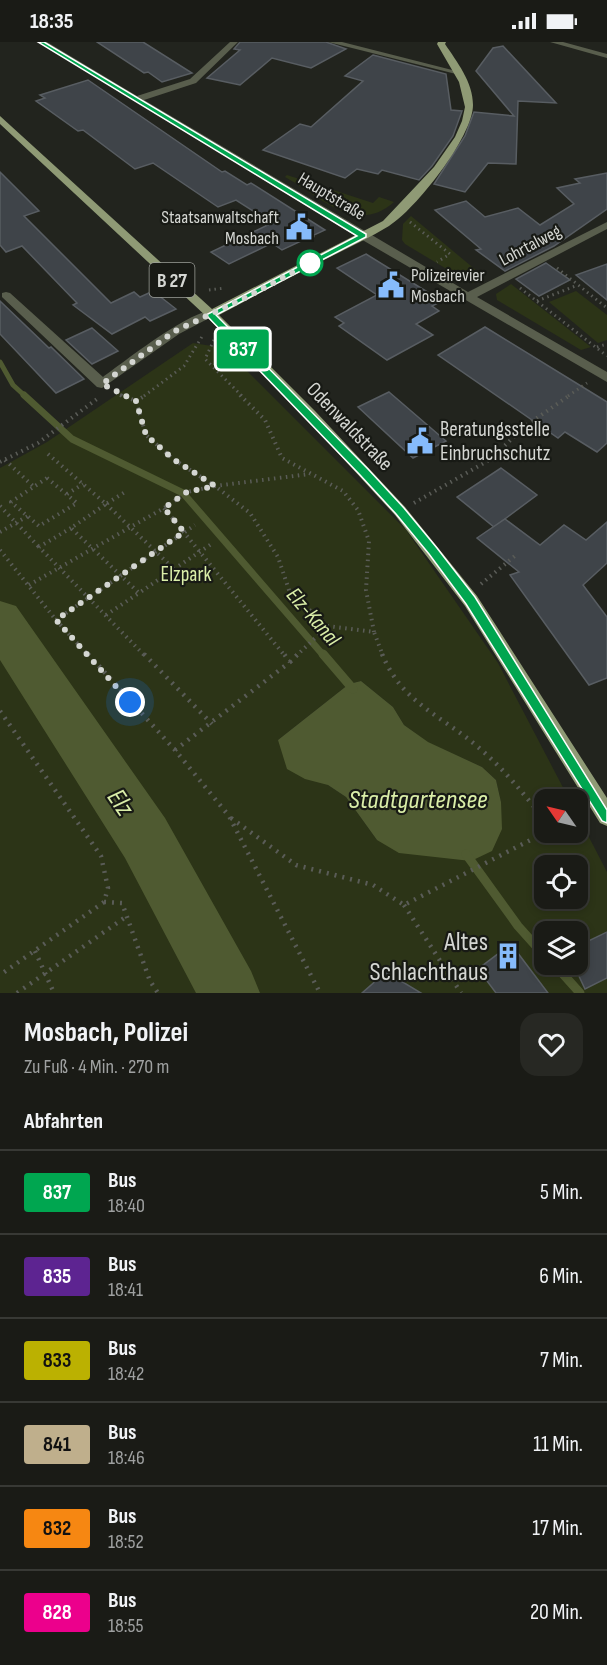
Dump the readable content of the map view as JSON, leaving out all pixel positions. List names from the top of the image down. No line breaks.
{"streets":{"main road":["B 27","Odenwaldstraße"],"street":["Hauptstraße","Lohrtalweg"]},"crossings":[["Hauptstraße","Lohrtalweg"]],"water":["Elz-Kanal","Stadtgartensee","Elz"],"parks":["Elzpark"],"places":{"public building":["Staatsanwaltschaft Mosbach","Polizeirevier Mosbach","Beratungsstelle Einbruchschutz"],"building":["Altes Schlachthaus"]},"lines":["bus line 837"],"north":"top left","page":{"status":"18:35","on_map":"837","heading":[["Mosbach, Polizei","Zu Fuß · 4 Min. · 270 m"],"Abfahrten"],"list":[{"mark":"837","name":"Bus","note":"18:40","value":"5 Min."},{"mark":"835","name":"Bus","note":"18:41","value":"6 Min."},{"mark":"833","name":"Bus","note":"18:42","value":"7 Min."},{"mark":"841","name":"Bus","note":"18:46","value":"11 Min."},{"mark":"832","name":"Bus","note":"18:52","value":"17 Min."},{"mark":"828","name":"Bus","note":"18:55","value":"20 Min."}]}}
